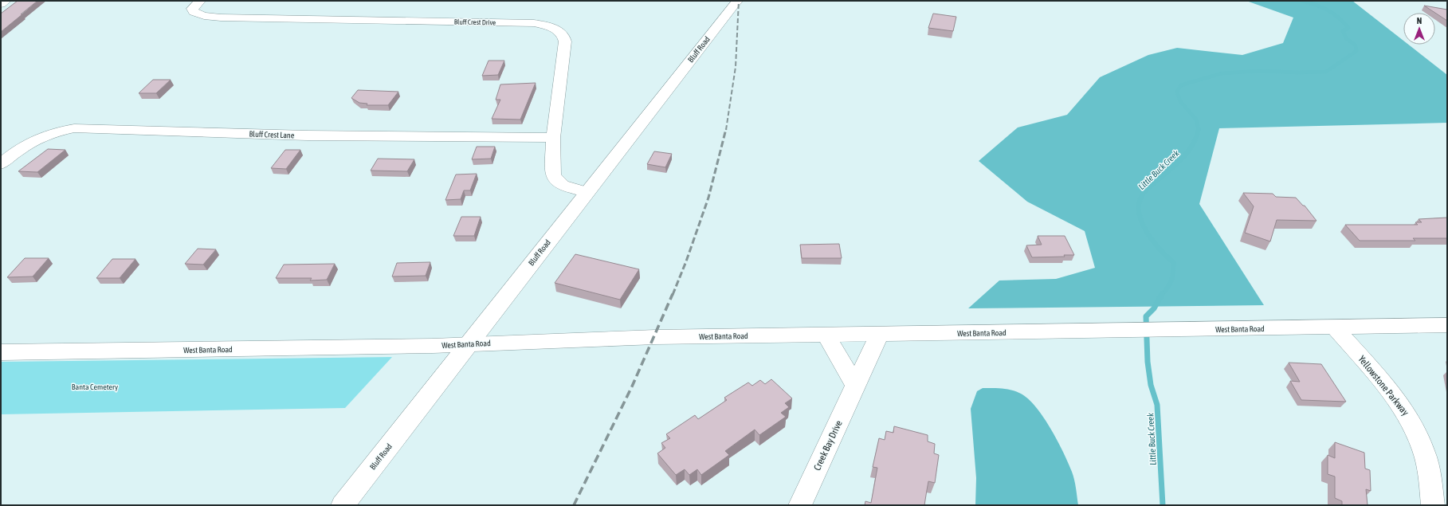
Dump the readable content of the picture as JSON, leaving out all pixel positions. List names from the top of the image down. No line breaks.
{"streets":{"street":["Bluff Crest Drive","Bluff Road","Bluff Crest Lane","West Banta Road","Yellowstone Parkway","Creek Bay Drive"]},"crossings":[["Bluff Crest Drive","Bluff Road"],["Bluff Crest Drive","Bluff Crest Lane"],["Bluff Road","West Banta Road"],["West Banta Road","Yellowstone Parkway"],["West Banta Road","Creek Bay Drive"]],"water":["Little Buck Creek"],"parks":["Banta Cemetery"],"north":"top"}
